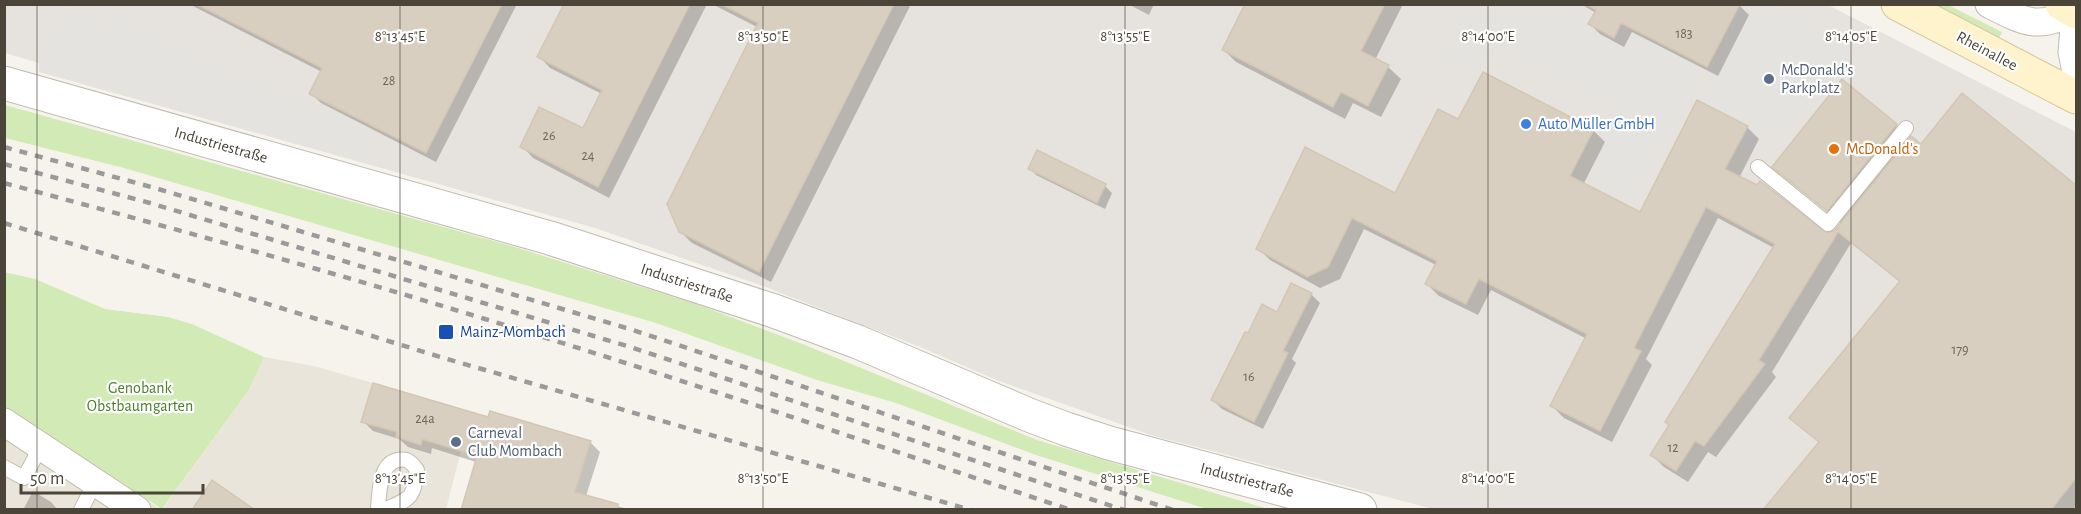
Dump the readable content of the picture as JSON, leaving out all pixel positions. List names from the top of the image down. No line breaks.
{"streets":{"main road":["Rheinallee"],"street":["Industriestraße"]},"parks":["Genobank Obstbaumgarten"],"places":{"other":["McDonald's Parkplatz","Auto Müller GmbH","McDonald's","Carneval Club Mombach"],"transit":["Mainz-Mombach"]},"house_numbers":["183","28","26","24","179","16","24a","12"],"scale_bar":"50 m","coordinates":["8°13'45\"E","8°13'50\"E","8°13'55\"E","8°14'00\"E","8°14'05\"E"]}
